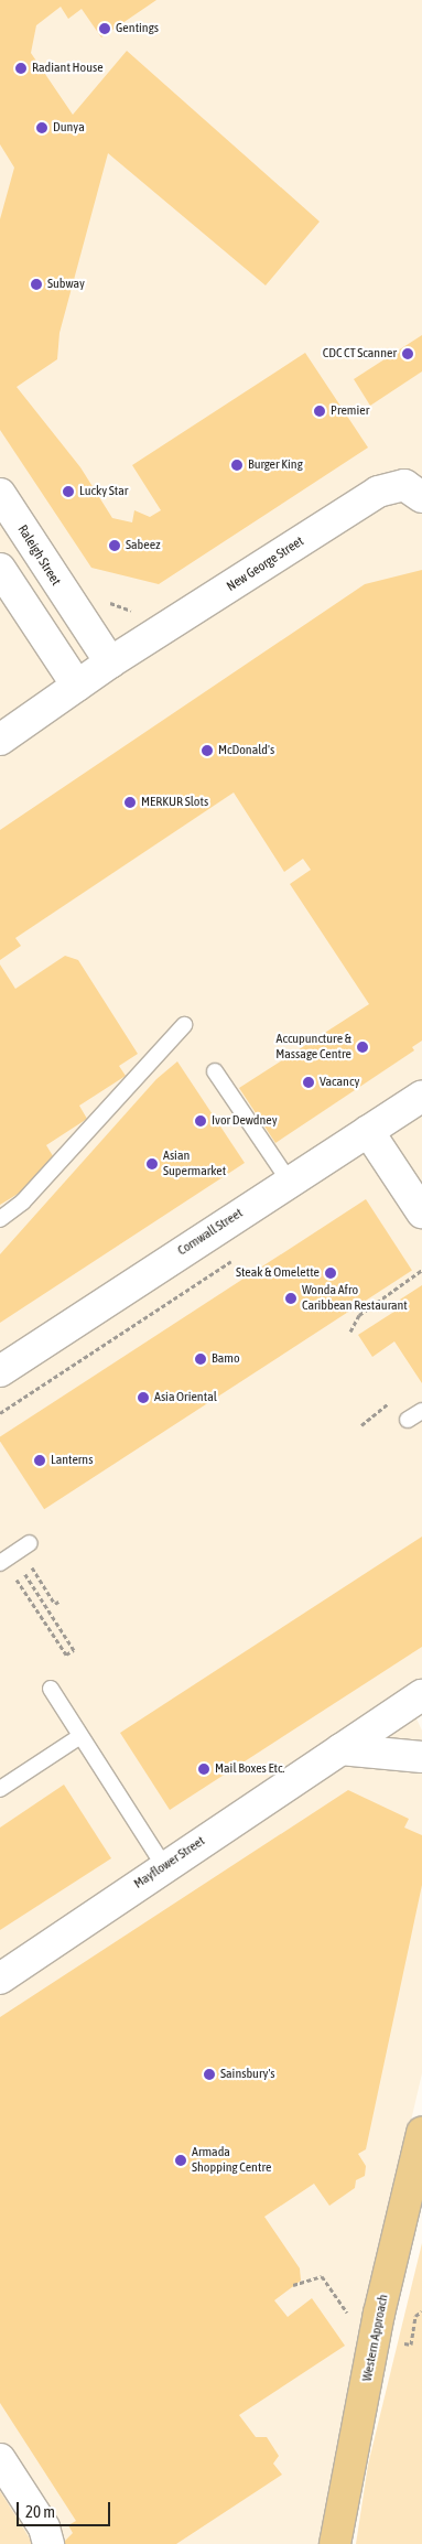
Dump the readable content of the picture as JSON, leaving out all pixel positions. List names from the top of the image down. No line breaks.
{"streets":{"main road":["Western Approach"],"street":["Raleigh Street","New George Street","Cornwall Street","Mayflower Street"]},"crossings":[["Raleigh Street","New George Street"]],"places":["Gentings","Radiant House","Dunya","Subway","CDC CT Scanner","Premier","Burger King","Lucky Star","Sabeez","McDonald's","MERKUR Slots","Accupuncture & Massage Centre","Vacancy","Ivor Dewdney","Asian Supermarket","Steak & Omelette","Wonda Afro Caribbean Restaurant","Bamo","Asia Oriental","Lanterns","Mail Boxes Etc.","Sainsbury's","Armada Shopping Centre"],"scale_bar":"20 m"}
